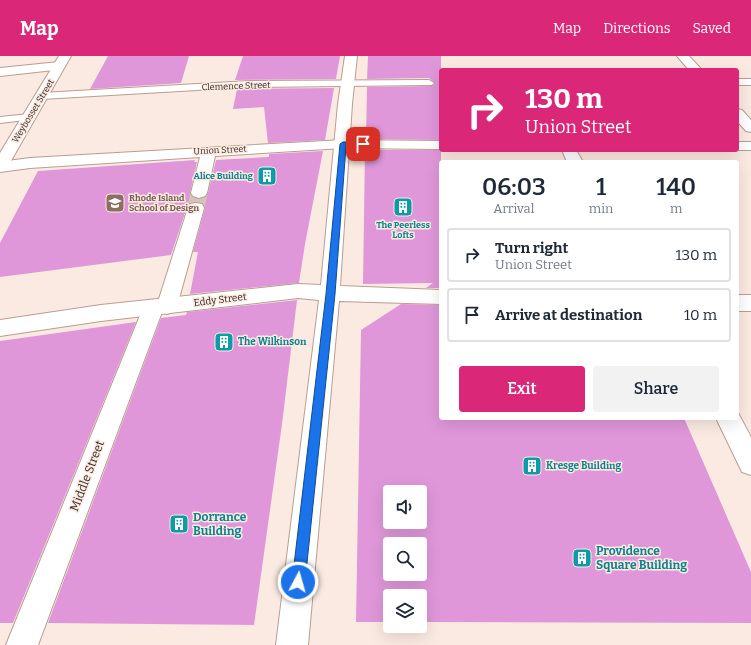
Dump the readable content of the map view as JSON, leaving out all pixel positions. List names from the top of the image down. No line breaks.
{"streets":{"street":["Weybosset Street","Union Street","Eddy Street","Middle Street"],"lane":["Clemence Street"]},"crossings":[["Clemence Street","Weybosset Street"],["Weybosset Street","Union Street"],["Union Street","Middle Street"],["Eddy Street","Middle Street"]],"places":{"building":["Alice Building","The Peerless Lofts","The Wilkinson","Kresge Building","Dorrance Building","Providence Square Building"],"school or university":["Rhode Island School of Design"]},"page":{"header":"Map","nav":["Map","Directions","Saved"],"turn":["130 m","Union Street"],"eta":["06:03","Arrival","1","min","140","m"],"list":[{"name":"Turn right","note":"Union Street","value":"130 m"},{"name":"Arrive at destination","value":"10 m"}],"buttons":["Exit","Share"]}}
